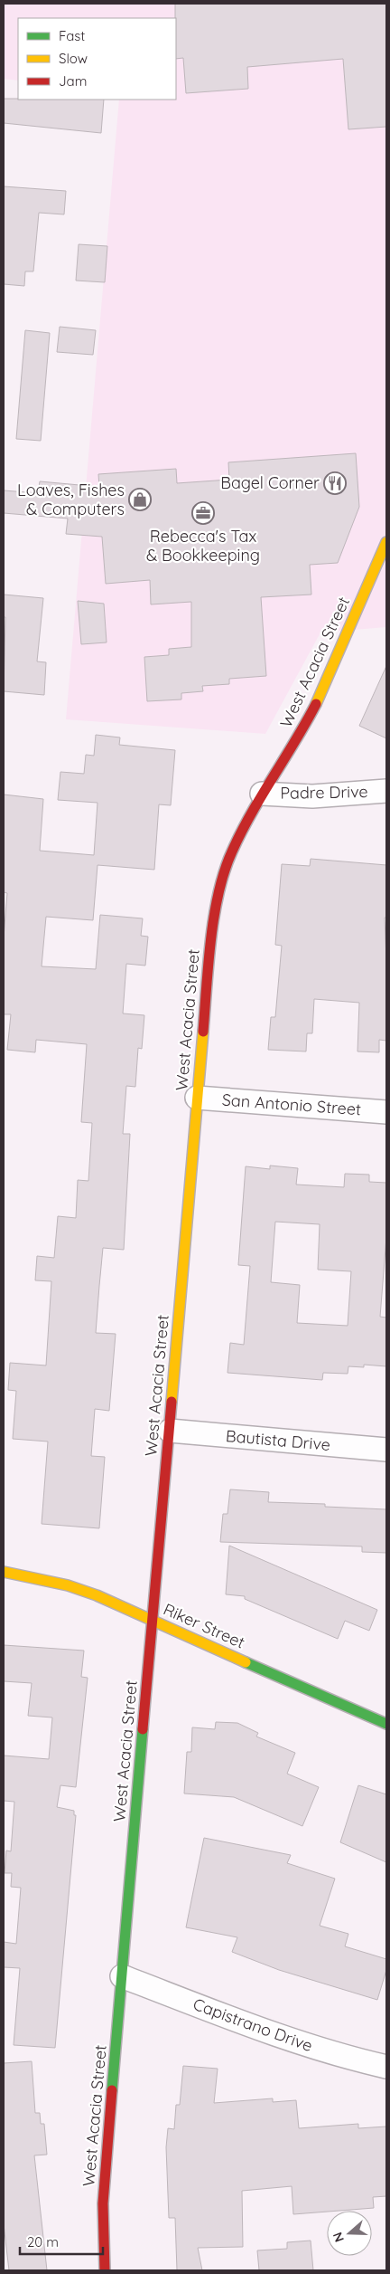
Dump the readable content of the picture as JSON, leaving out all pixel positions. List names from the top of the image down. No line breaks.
{"streets":{"street":["West Acacia Street","Padre Drive","San Antonio Street","Bautista Drive","Riker Street","Capistrano Drive"]},"crossings":[["West Acacia Street","Padre Drive"],["West Acacia Street","San Antonio Street"],["West Acacia Street","Bautista Drive"],["West Acacia Street","Riker Street"],["West Acacia Street","Capistrano Drive"]],"places":{"restaurant":["Bagel Corner"],"shop":["Loaves, Fishes & Computers"],"office":["Rebecca's Tax & Bookkeeping"]},"legend":["Fast","Slow","Jam"],"scale_bar":"20 m","north":"left"}
